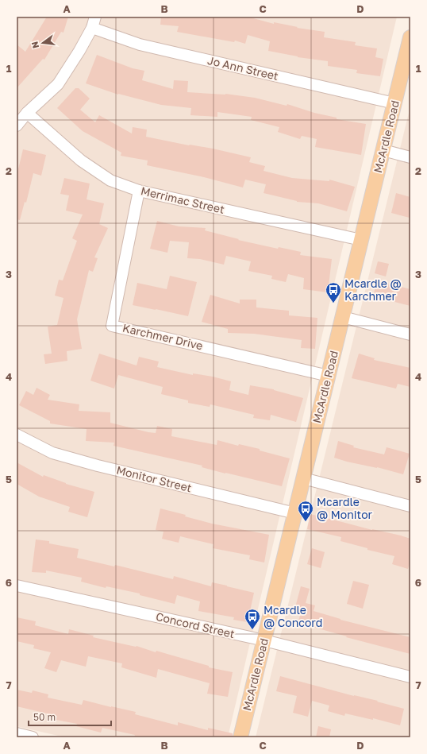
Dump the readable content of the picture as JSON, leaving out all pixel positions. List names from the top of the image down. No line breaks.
{"streets":{"main road":["McArdle Road"],"street":["Jo Ann Street","Merrimac Street","Karchmer Drive","Monitor Street","Concord Street"]},"crossings":[["Jo Ann Street","McArdle Road"],["McArdle Road","Merrimac Street"],["McArdle Road","Karchmer Drive"],["McArdle Road","Monitor Street"],["McArdle Road","Concord Street"],["Merrimac Street","Karchmer Drive"]],"places":{"bus stop":["Mcardle @ Karchmer","Mcardle @ Monitor","Mcardle @ Concord"]},"scale_bar":"50 m","north":"left","grid":{"columns":["A","B","C","D"],"rows":["1","2","3","4","5","6","7"]}}
